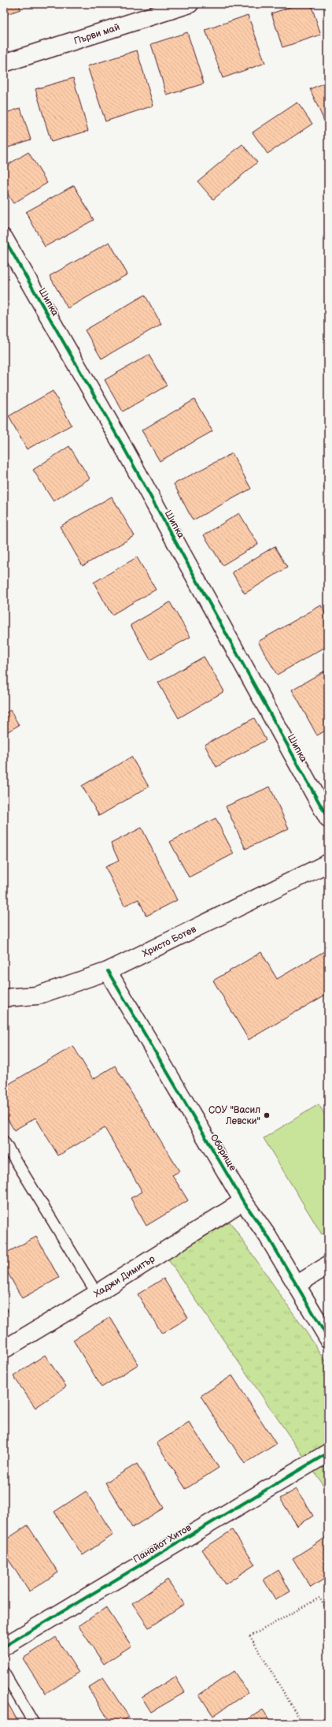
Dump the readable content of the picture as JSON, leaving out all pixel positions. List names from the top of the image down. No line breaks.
{"streets":{"street":["Първи май","Шипка","Христо Ботев","Оборище","Хаджи Димитър","Панайот Хитов"]},"crossings":[["Христо Ботев","Оборище"],["Оборище","Хаджи Димитър"]],"places":["СОУ \"Васил Левски\""]}
